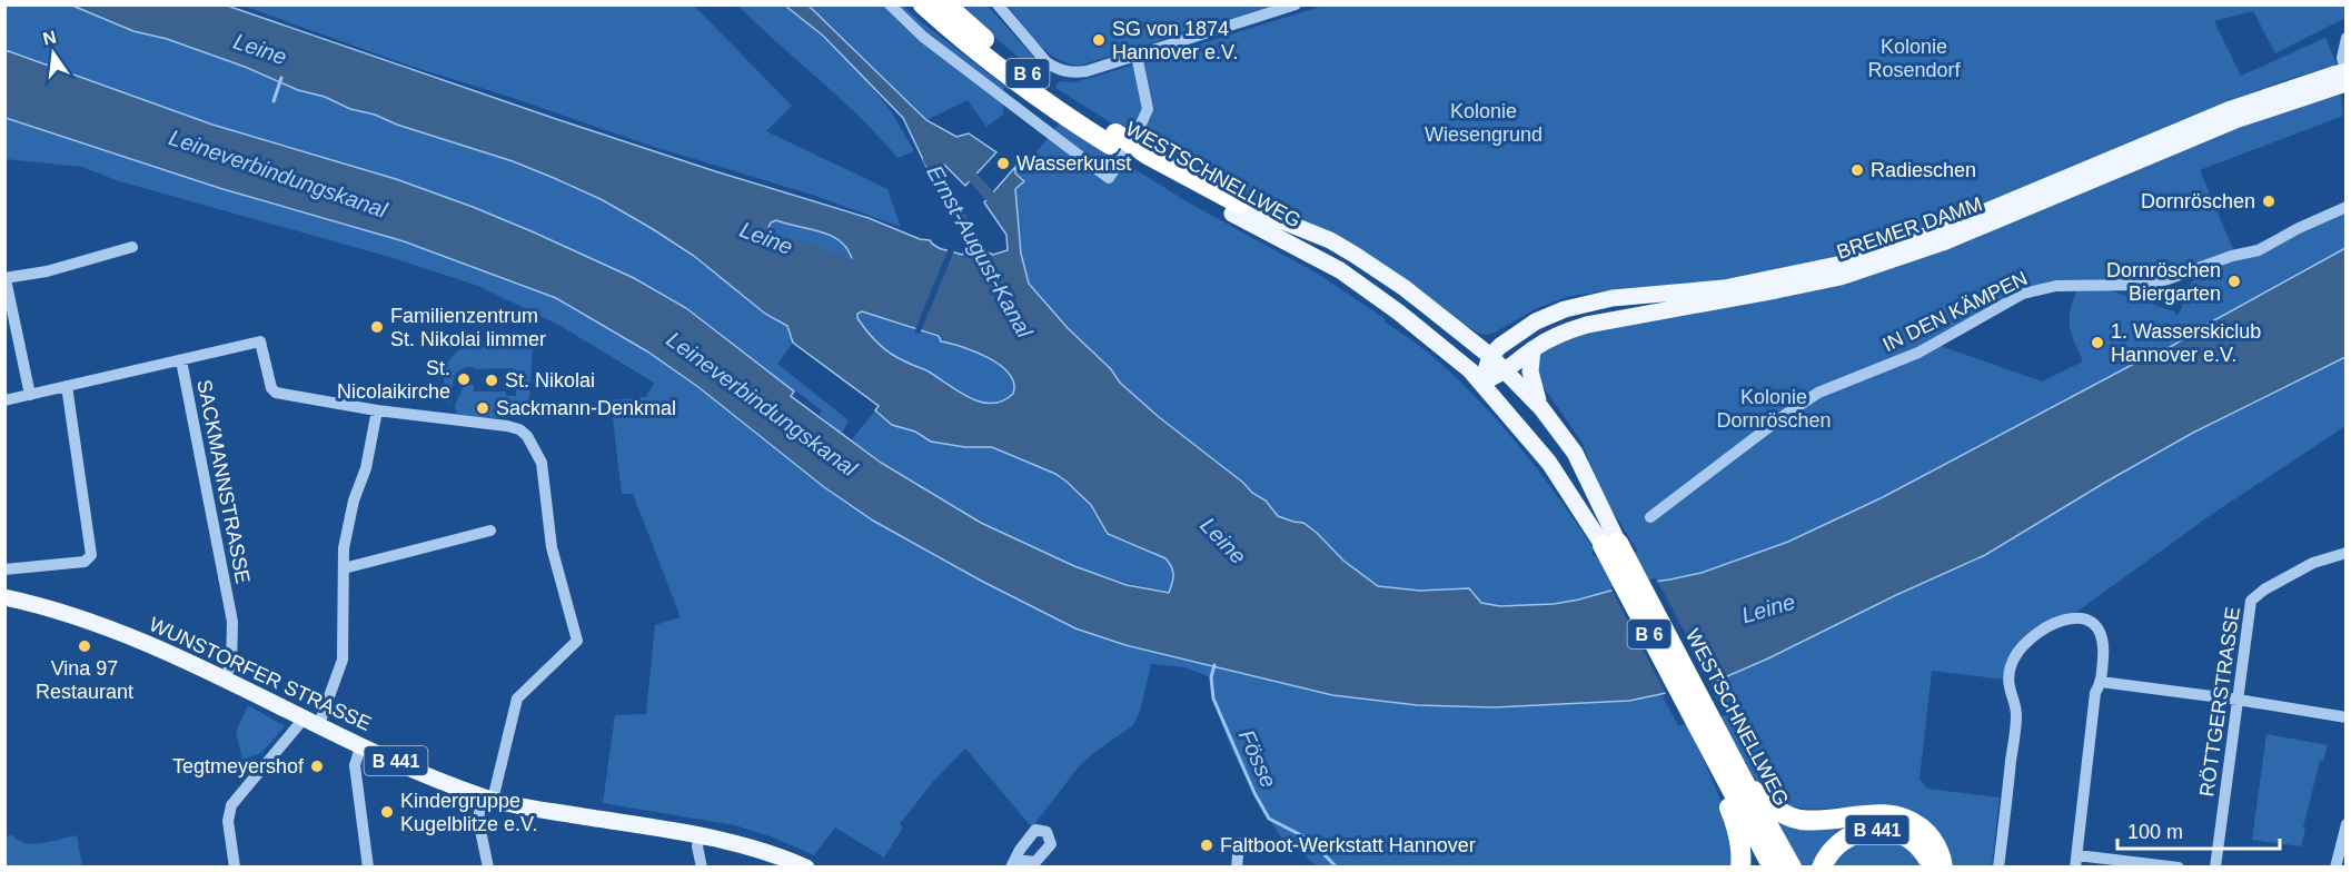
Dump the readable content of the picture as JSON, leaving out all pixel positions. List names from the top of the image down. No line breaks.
{"streets":{"highway":["B 6","WESTSCHNELLWEG","B 441"],"main road":["BREMER DAMM","WUNSTORFER STRASSE"],"street":["IN DEN KÄMPEN","SACKMANNSTRASSE","RÖTTGERSTRASSE"]},"crossings":[["WESTSCHNELLWEG","BREMER DAMM"],["SACKMANNSTRASSE","WUNSTORFER STRASSE"]],"water":["Leine","Leineverbindungskanal","Ernst-August-Kanal","Fösse"],"parks":["Kolonie Rosendorf","Kolonie Wiesengrund","Kolonie Dornröschen"],"places":["SG von 1874 Hannover e.V.","Wasserkunst","Radieschen","Dornröschen","Dornröschen Biergarten","Familienzentrum St. Nikolai limmer","1. Wasserskiclub Hannover e.V.","St. Nicolaikirche","St. Nikolai","Sackmann-Denkmal","Vina 97 Restaurant","Tegtmeyershof","Kindergruppe Kugelblitze e.V.","Faltboot-Werkstatt Hannover"],"scale_bar":"100 m","north":"top"}
